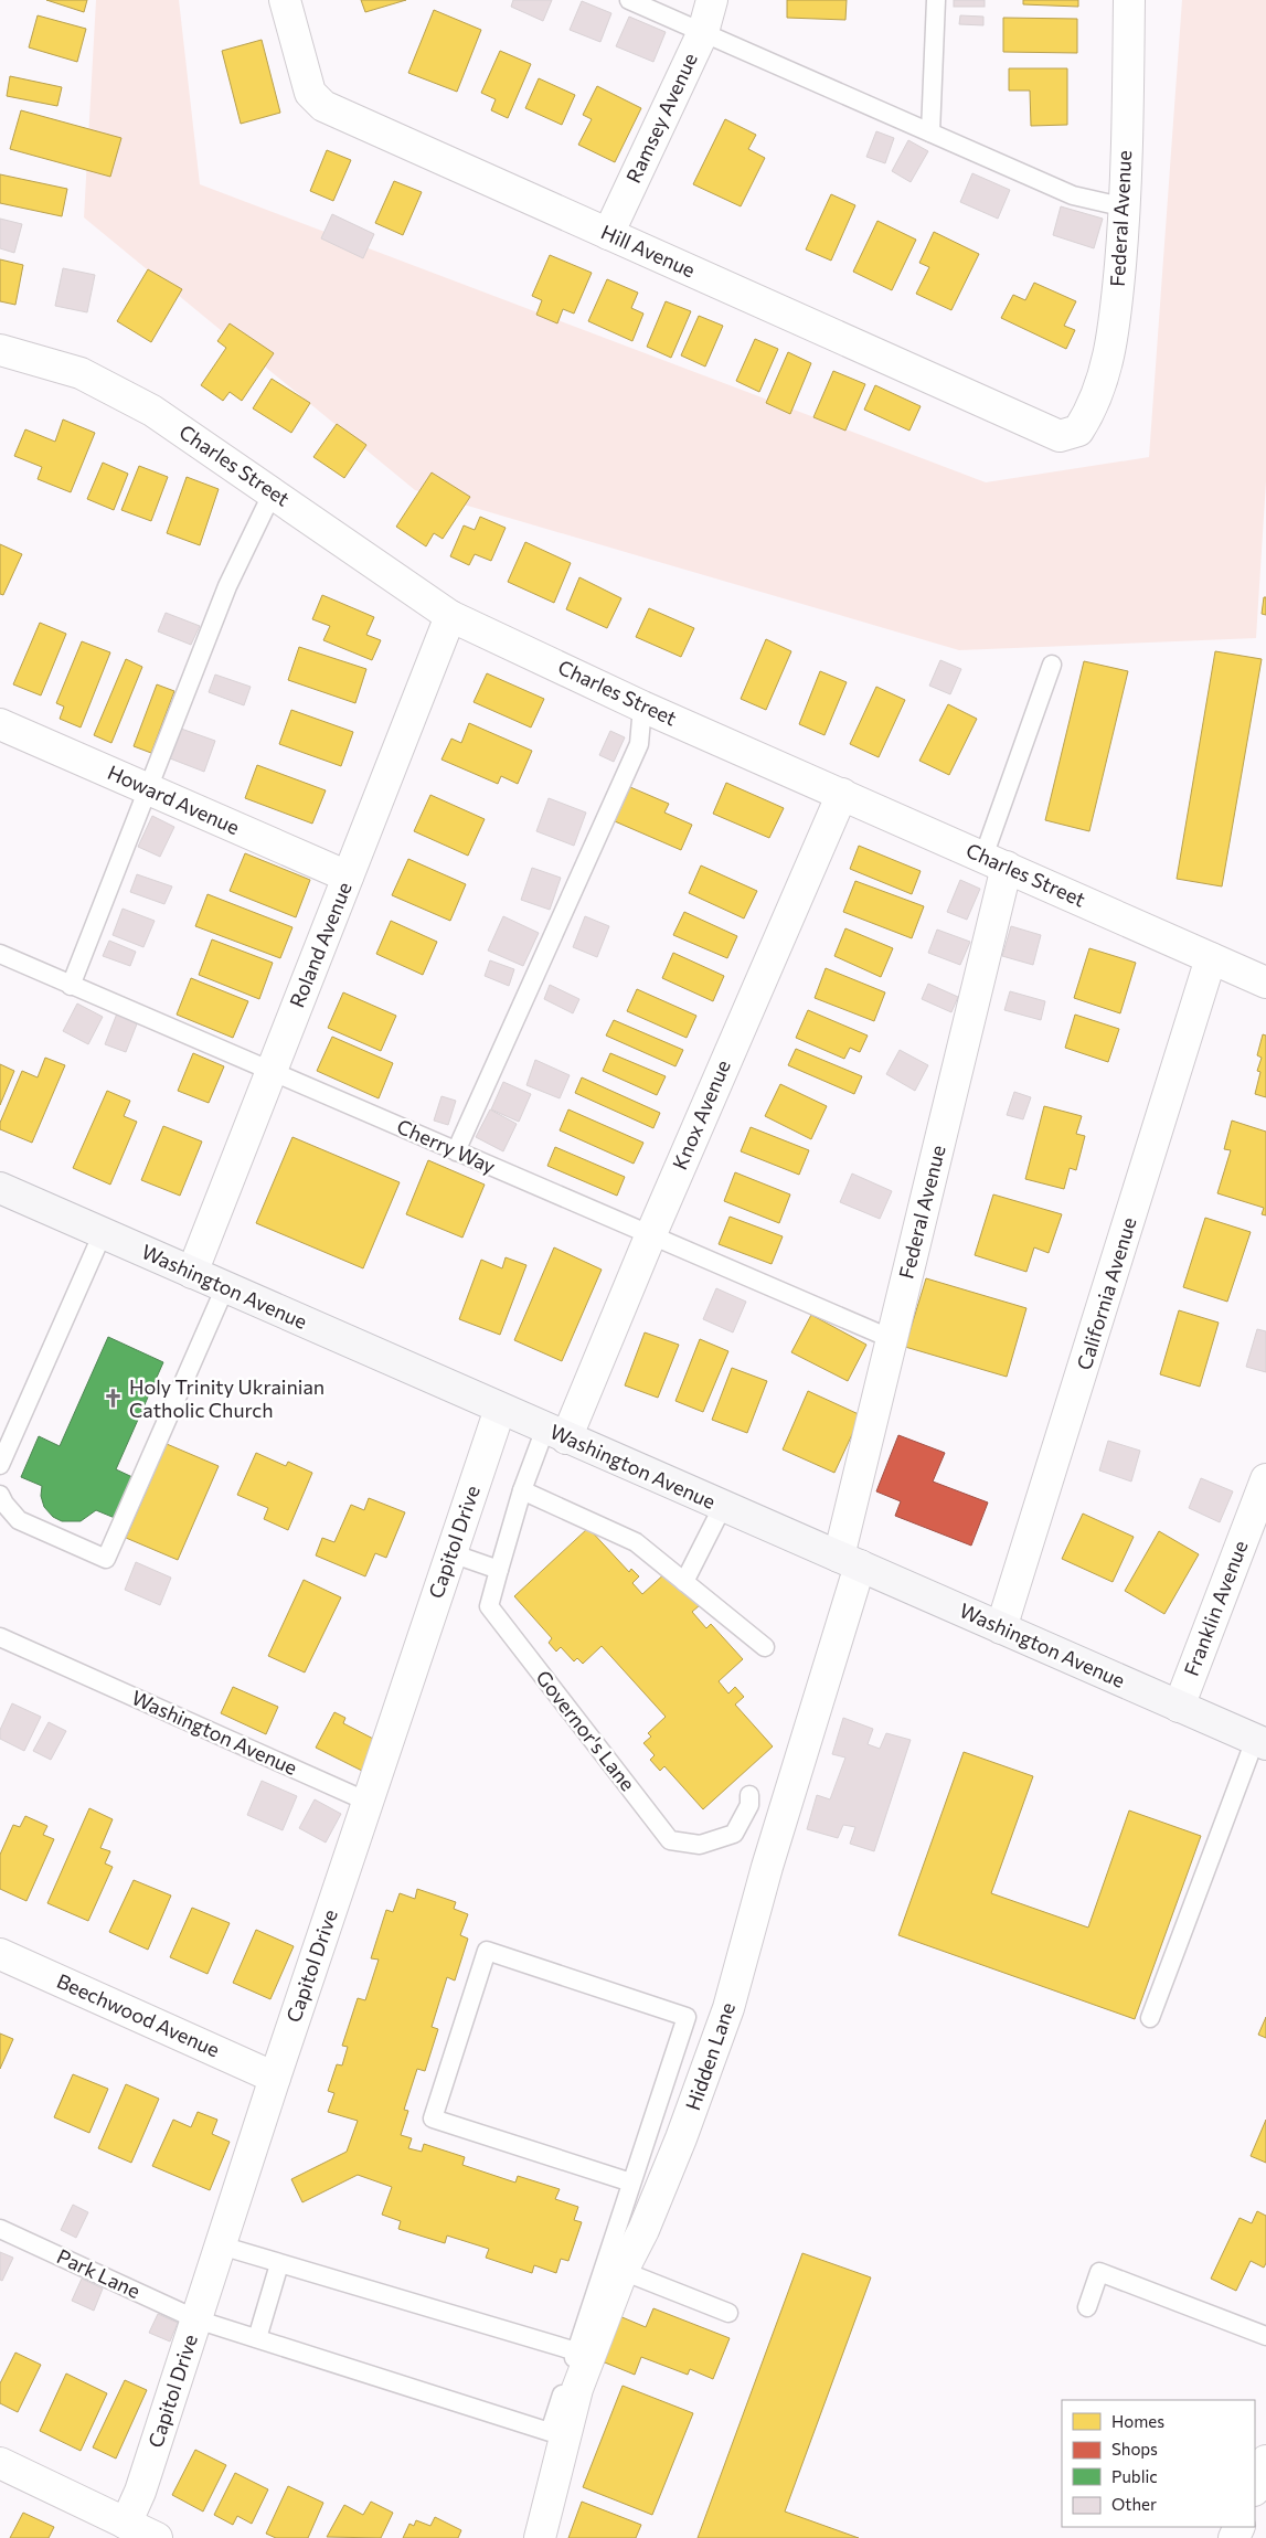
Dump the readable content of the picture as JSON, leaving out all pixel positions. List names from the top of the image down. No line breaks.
{"streets":{"main road":["Washington Avenue"],"street":["Ramsey Avenue","Federal Avenue","Hill Avenue","Charles Street","Howard Avenue","Roland Avenue","Knox Avenue","California Avenue","Capitol Drive","Franklin Avenue","Beechwood Avenue","Hidden Lane"],"lane":["Cherry Way","Governor's Lane","Park Lane"]},"crossings":[["Ramsey Avenue","Hill Avenue"],["Federal Avenue","Hill Avenue"],["Federal Avenue","Charles Street"],["Federal Avenue","Cherry Way"],["Federal Avenue","Washington Avenue"],["Federal Avenue","Hidden Lane"],["Charles Street","Roland Avenue"],["Charles Street","Knox Avenue"],["Charles Street","California Avenue"],["Howard Avenue","Roland Avenue"],["Roland Avenue","Cherry Way"],["Roland Avenue","Washington Avenue"],["Knox Avenue","Cherry Way"],["Knox Avenue","Washington Avenue"],["Washington Avenue","California Avenue"],["Washington Avenue","Capitol Drive"],["Washington Avenue","Franklin Avenue"],["Washington Avenue","Hidden Lane"],["Capitol Drive","Beechwood Avenue"],["Capitol Drive","Park Lane"]],"places":{"church":["Holy Trinity Ukrainian Catholic Church"]},"legend":["Homes","Shops","Public","Other"]}
